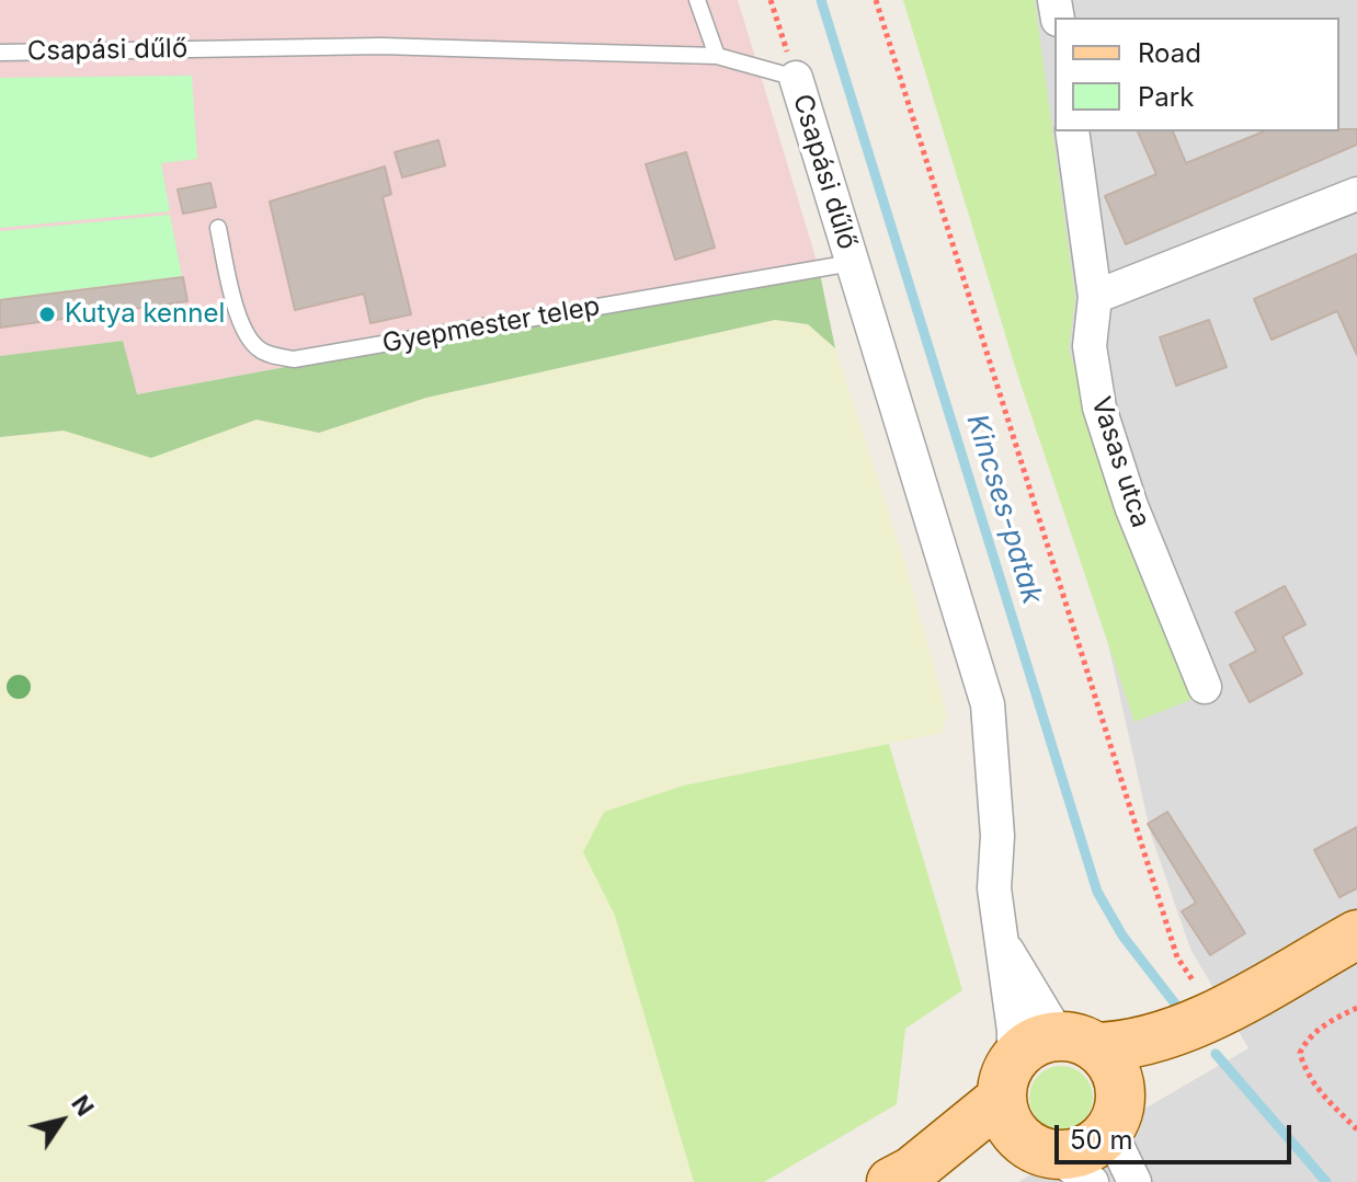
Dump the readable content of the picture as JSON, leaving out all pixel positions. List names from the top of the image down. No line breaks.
{"streets":{"street":["Csapási dűlő","Vasas utca"],"lane":["Gyepmester telep"]},"crossings":[["Csapási dűlő","Gyepmester telep"]],"water":["Kincses-patak"],"places":["Kutya kennel"],"legend":["Road","Park"],"scale_bar":"50 m","north":"top right"}
